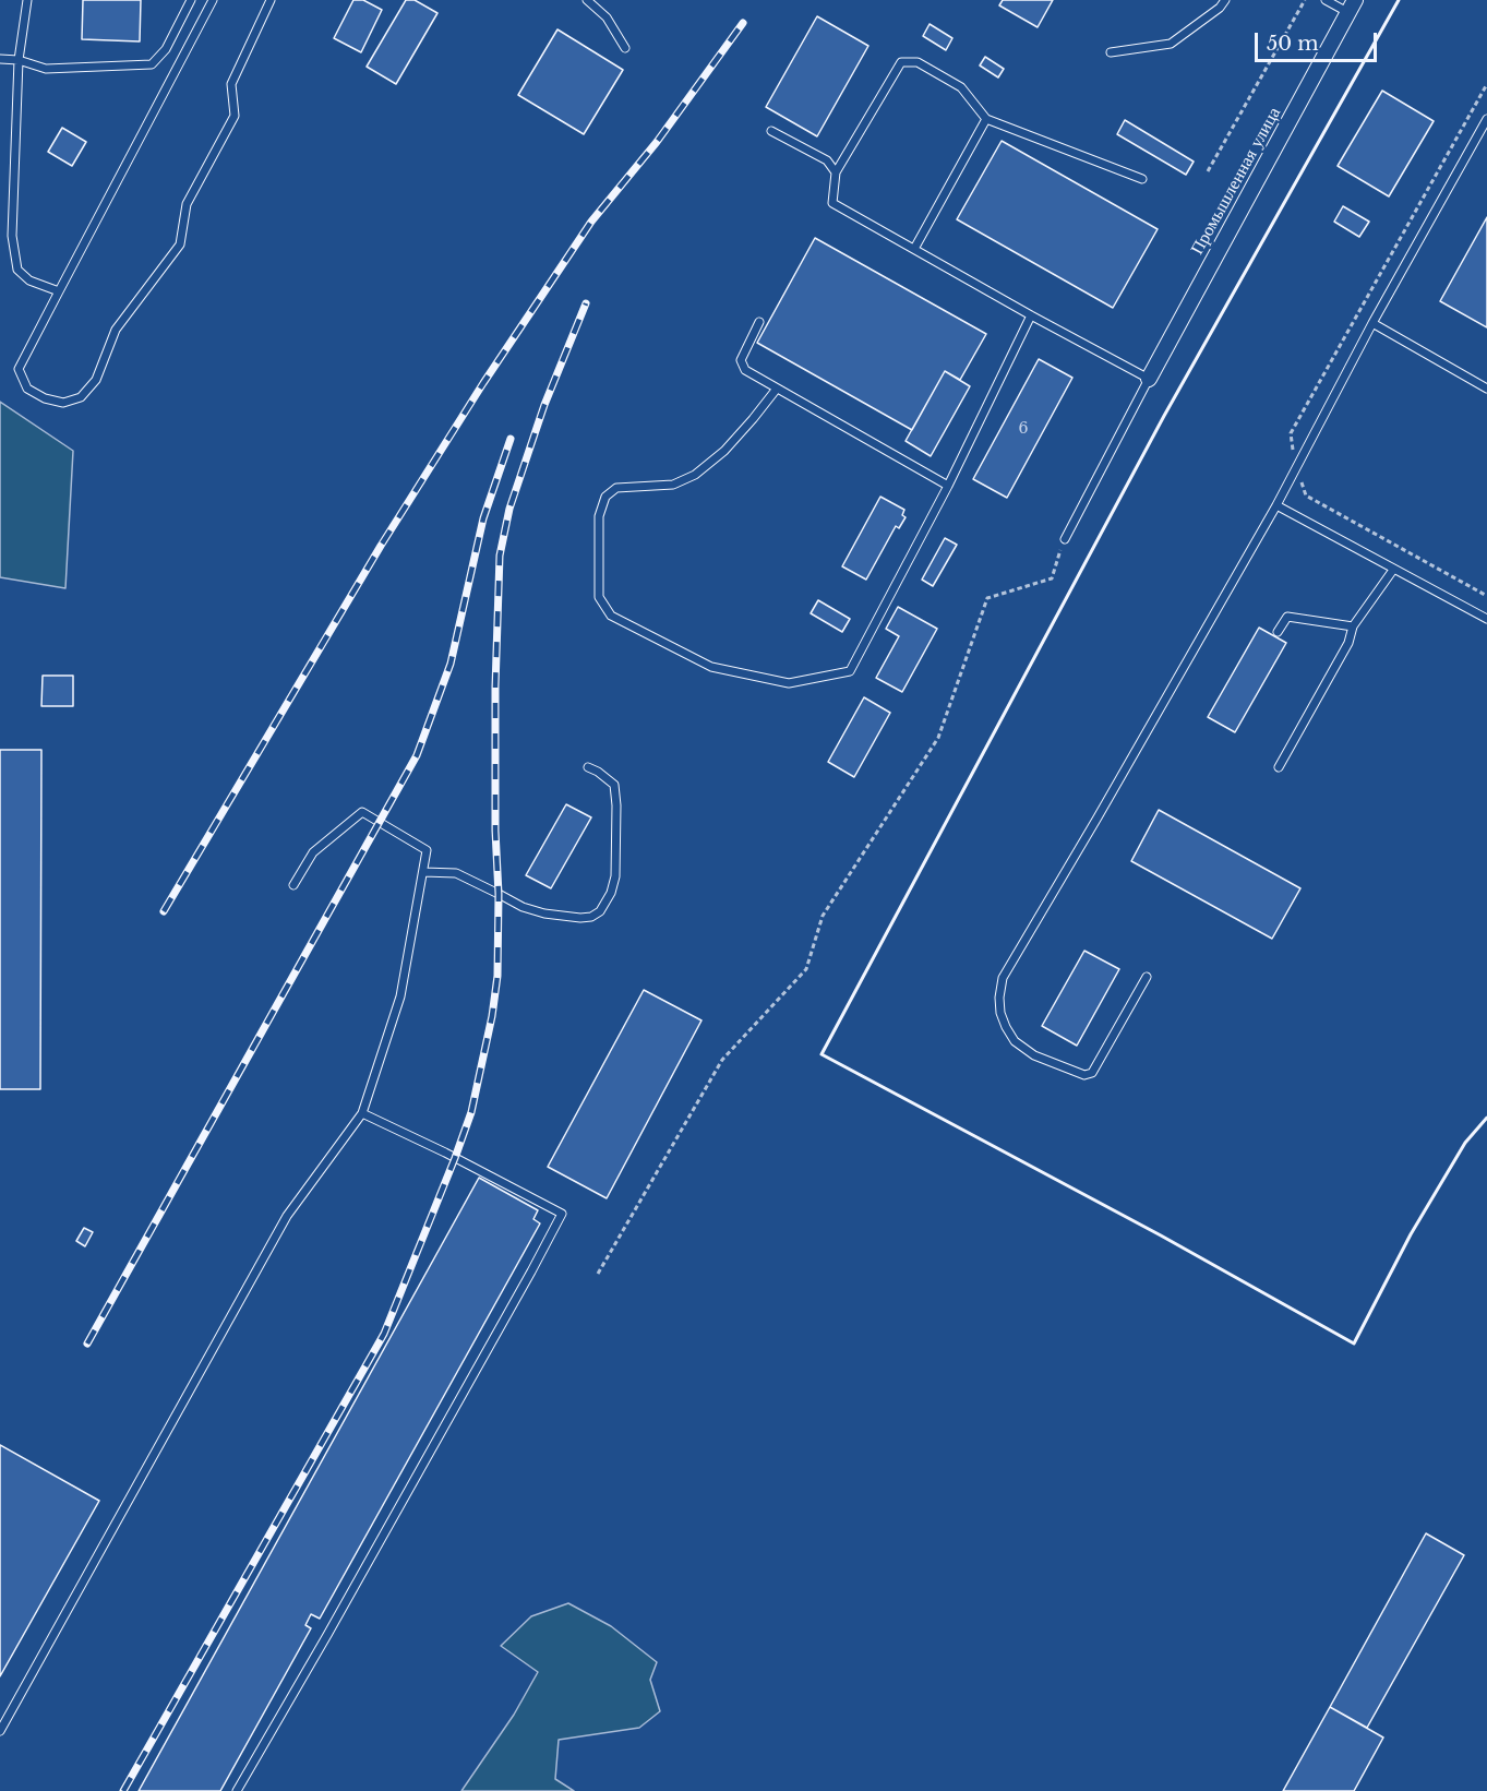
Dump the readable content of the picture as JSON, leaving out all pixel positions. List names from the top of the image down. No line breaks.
{"streets":{"street":["Промышленная улица"]},"house_numbers":["6"],"scale_bar":"50 m"}
